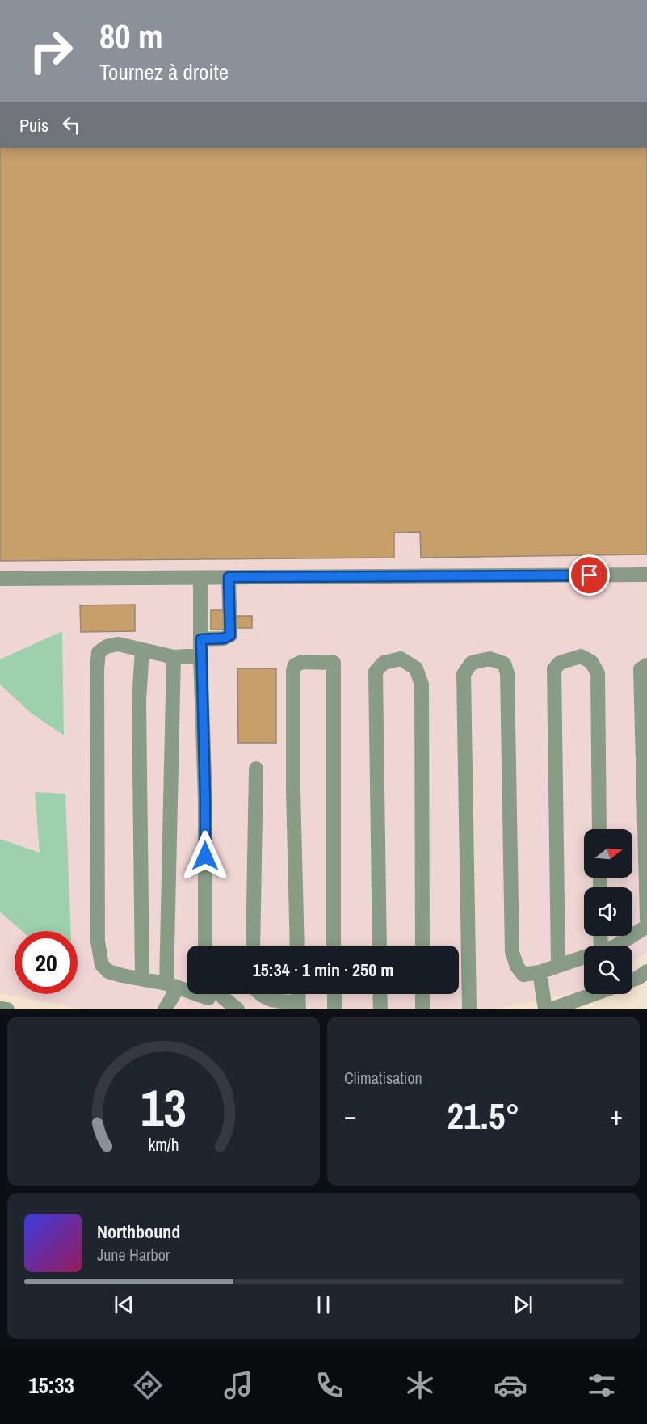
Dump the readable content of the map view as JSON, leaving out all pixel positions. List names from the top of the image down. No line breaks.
{"north":"right","page":{"turn":["80 m","Tournez à droite"],"then":"Puis","limit":"20","trip":"15:34 · 1 min · 250 m","tile":"Climatisation","heat":["−","21.5°","+"],"song":["Northbound","June Harbor"],"tabs":"15:33","gauge":["13","km/h"]}}
